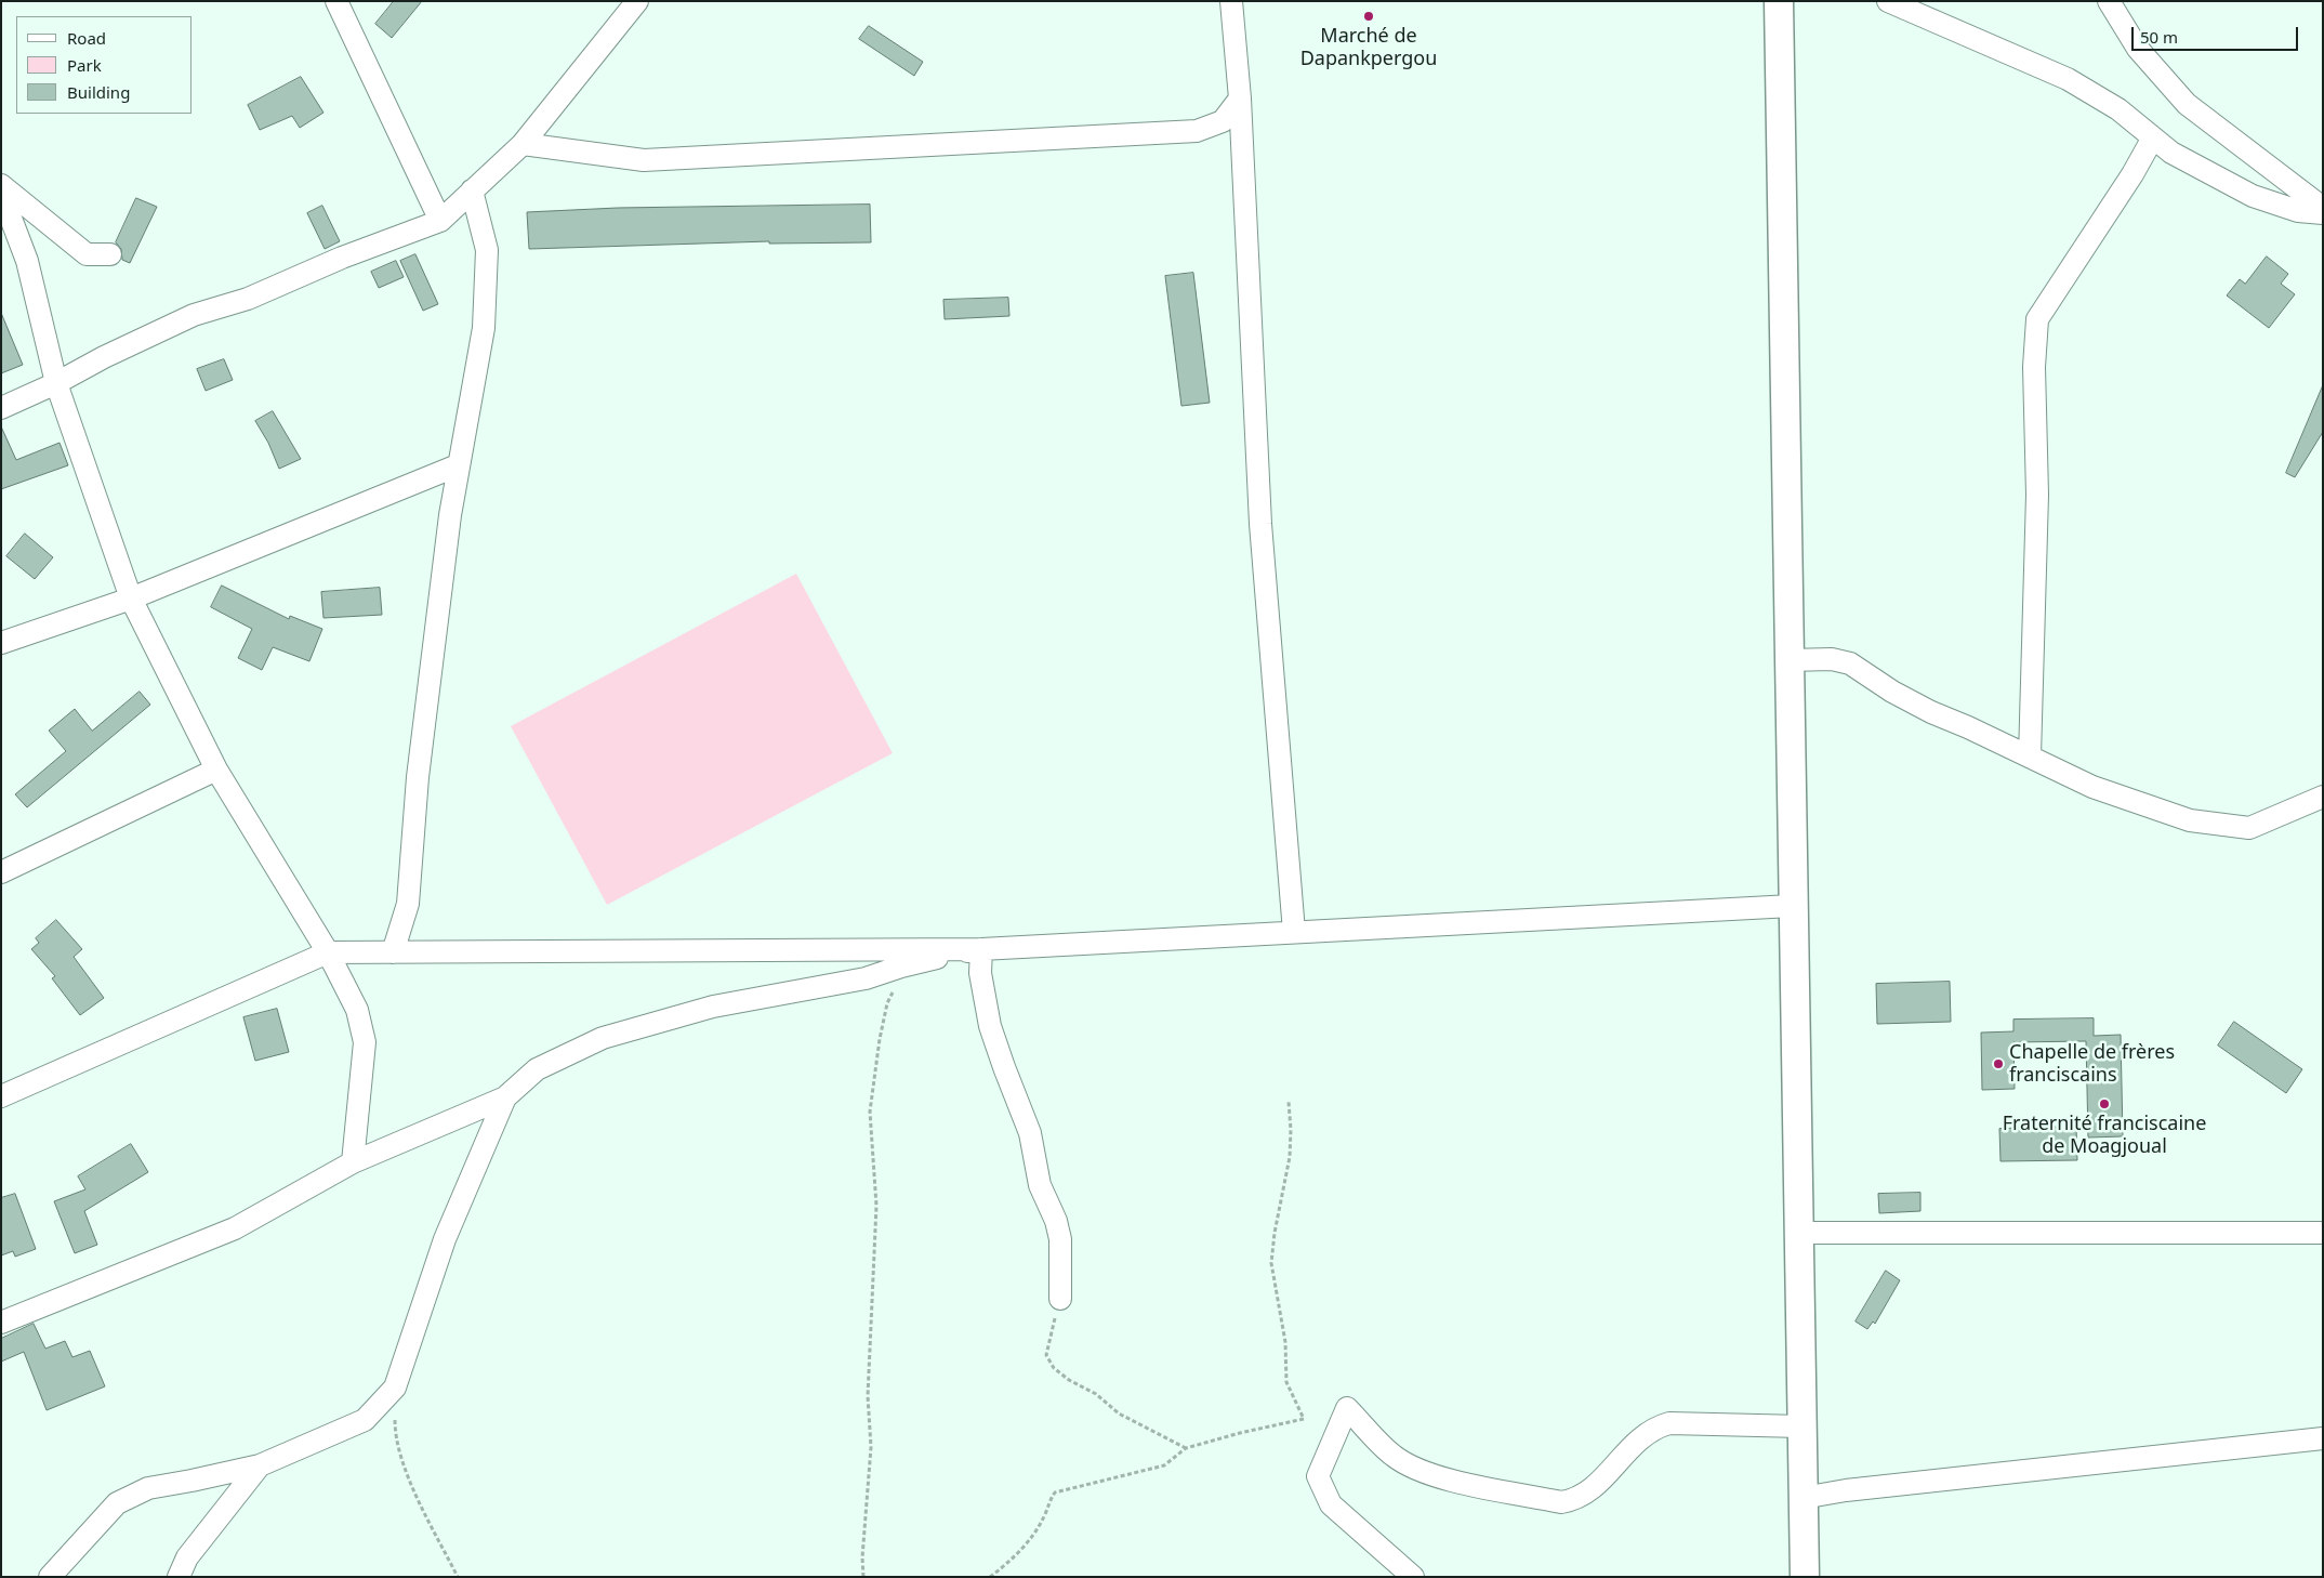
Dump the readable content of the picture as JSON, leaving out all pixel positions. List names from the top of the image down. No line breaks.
{"places":["Marché de Dapankpergou","Chapelle de frères franciscains","Fraternité franciscaine de Moagjoual"],"legend":["Road","Park","Building"],"scale_bar":"50 m"}
